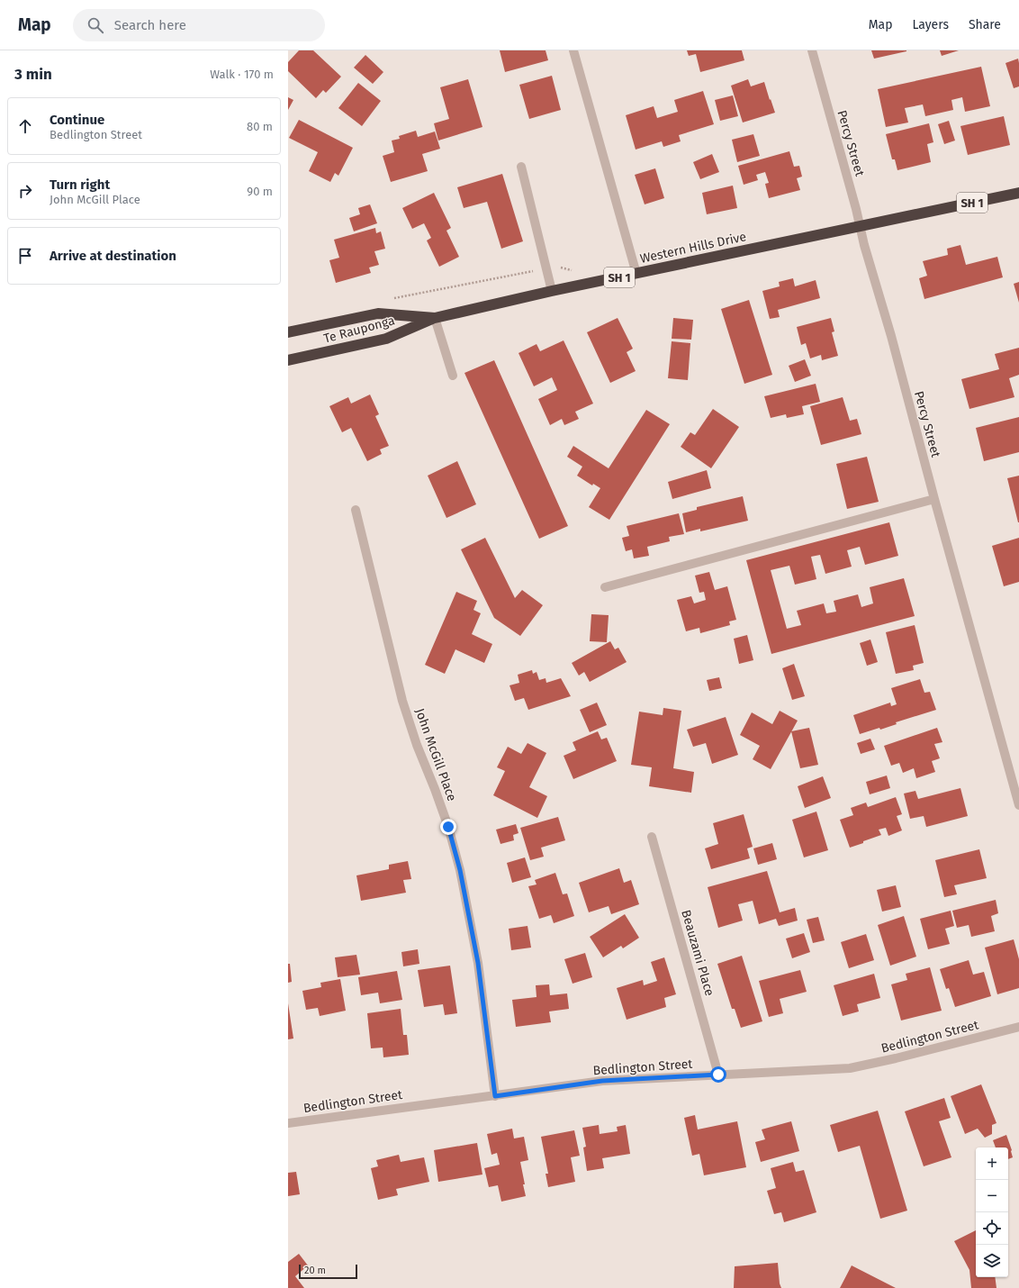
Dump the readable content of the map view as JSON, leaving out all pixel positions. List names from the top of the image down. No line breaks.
{"streets":{"highway":["SH 1","Western Hills Drive","Te Rauponga"],"street":["Percy Street","John McGill Place","Beauzami Place","Bedlington Street"]},"crossings":[["Percy Street","Western Hills Drive"],["Western Hills Drive","Te Rauponga"],["John McGill Place","Bedlington Street"],["Beauzami Place","Bedlington Street"]],"scale_bar":"20 m","page":{"header":"Map","search":"Search here","nav":["Map","Layers","Share"],"heading":["3 min","Walk · 170 m"],"list":[["Continue","Bedlington Street","80 m"],["Turn right","John McGill Place","90 m"],"Arrive at destination"],"map_buttons":["+","−"],"scale":"20 m"}}
